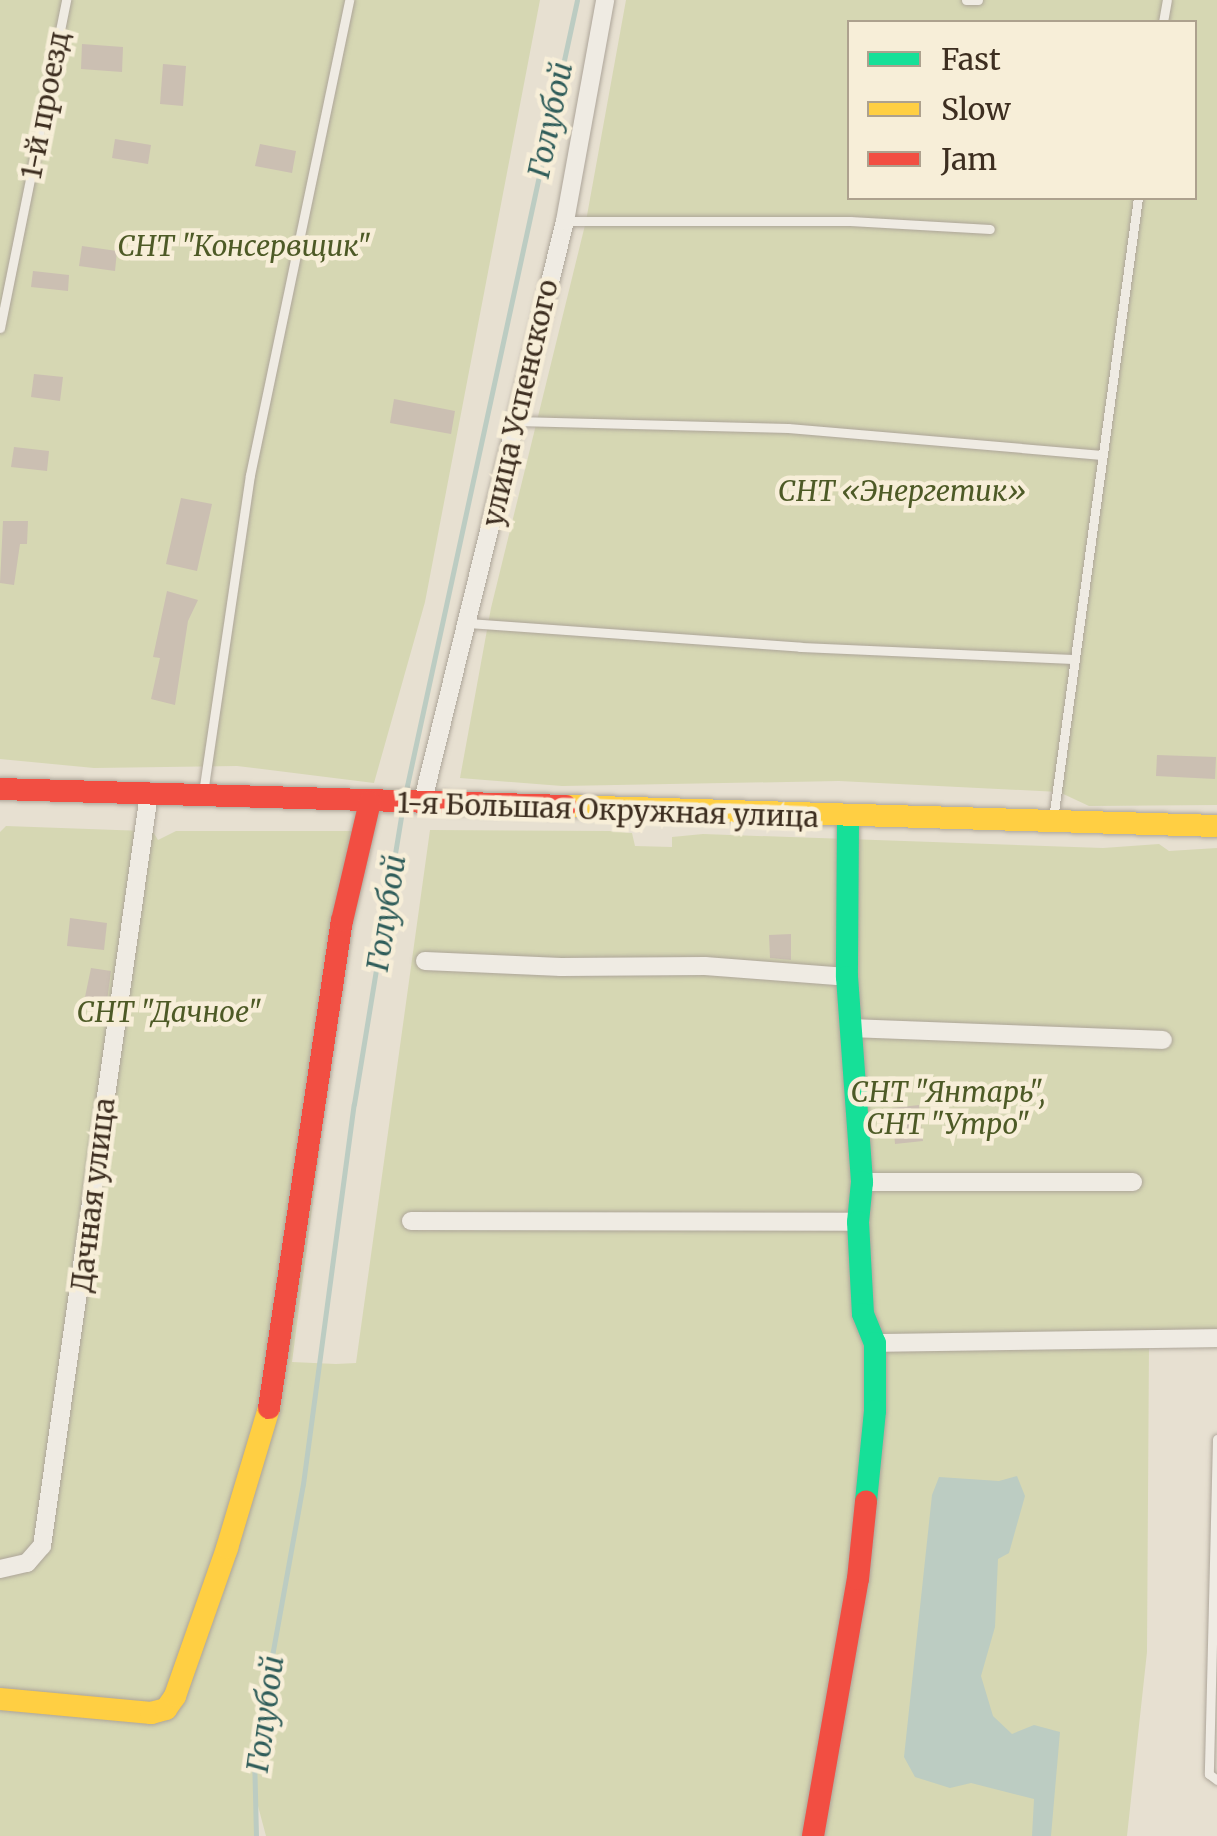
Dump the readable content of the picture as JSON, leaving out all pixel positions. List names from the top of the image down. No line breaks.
{"streets":{"street":["улица Успенского","1-я Большая Окружная улица","Дачная улица"],"lane":["1-й проезд"]},"crossings":[["улица Успенского","1-я Большая Окружная улица"],["1-я Большая Окружная улица","Дачная улица"]],"water":["Голубой"],"parks":["СНТ \"Консервщик\"","СНТ «Энергетик»","СНТ \"Дачное\"","СНТ \"Янтарь\", СНТ \"Утро\""],"legend":["Fast","Slow","Jam"]}
